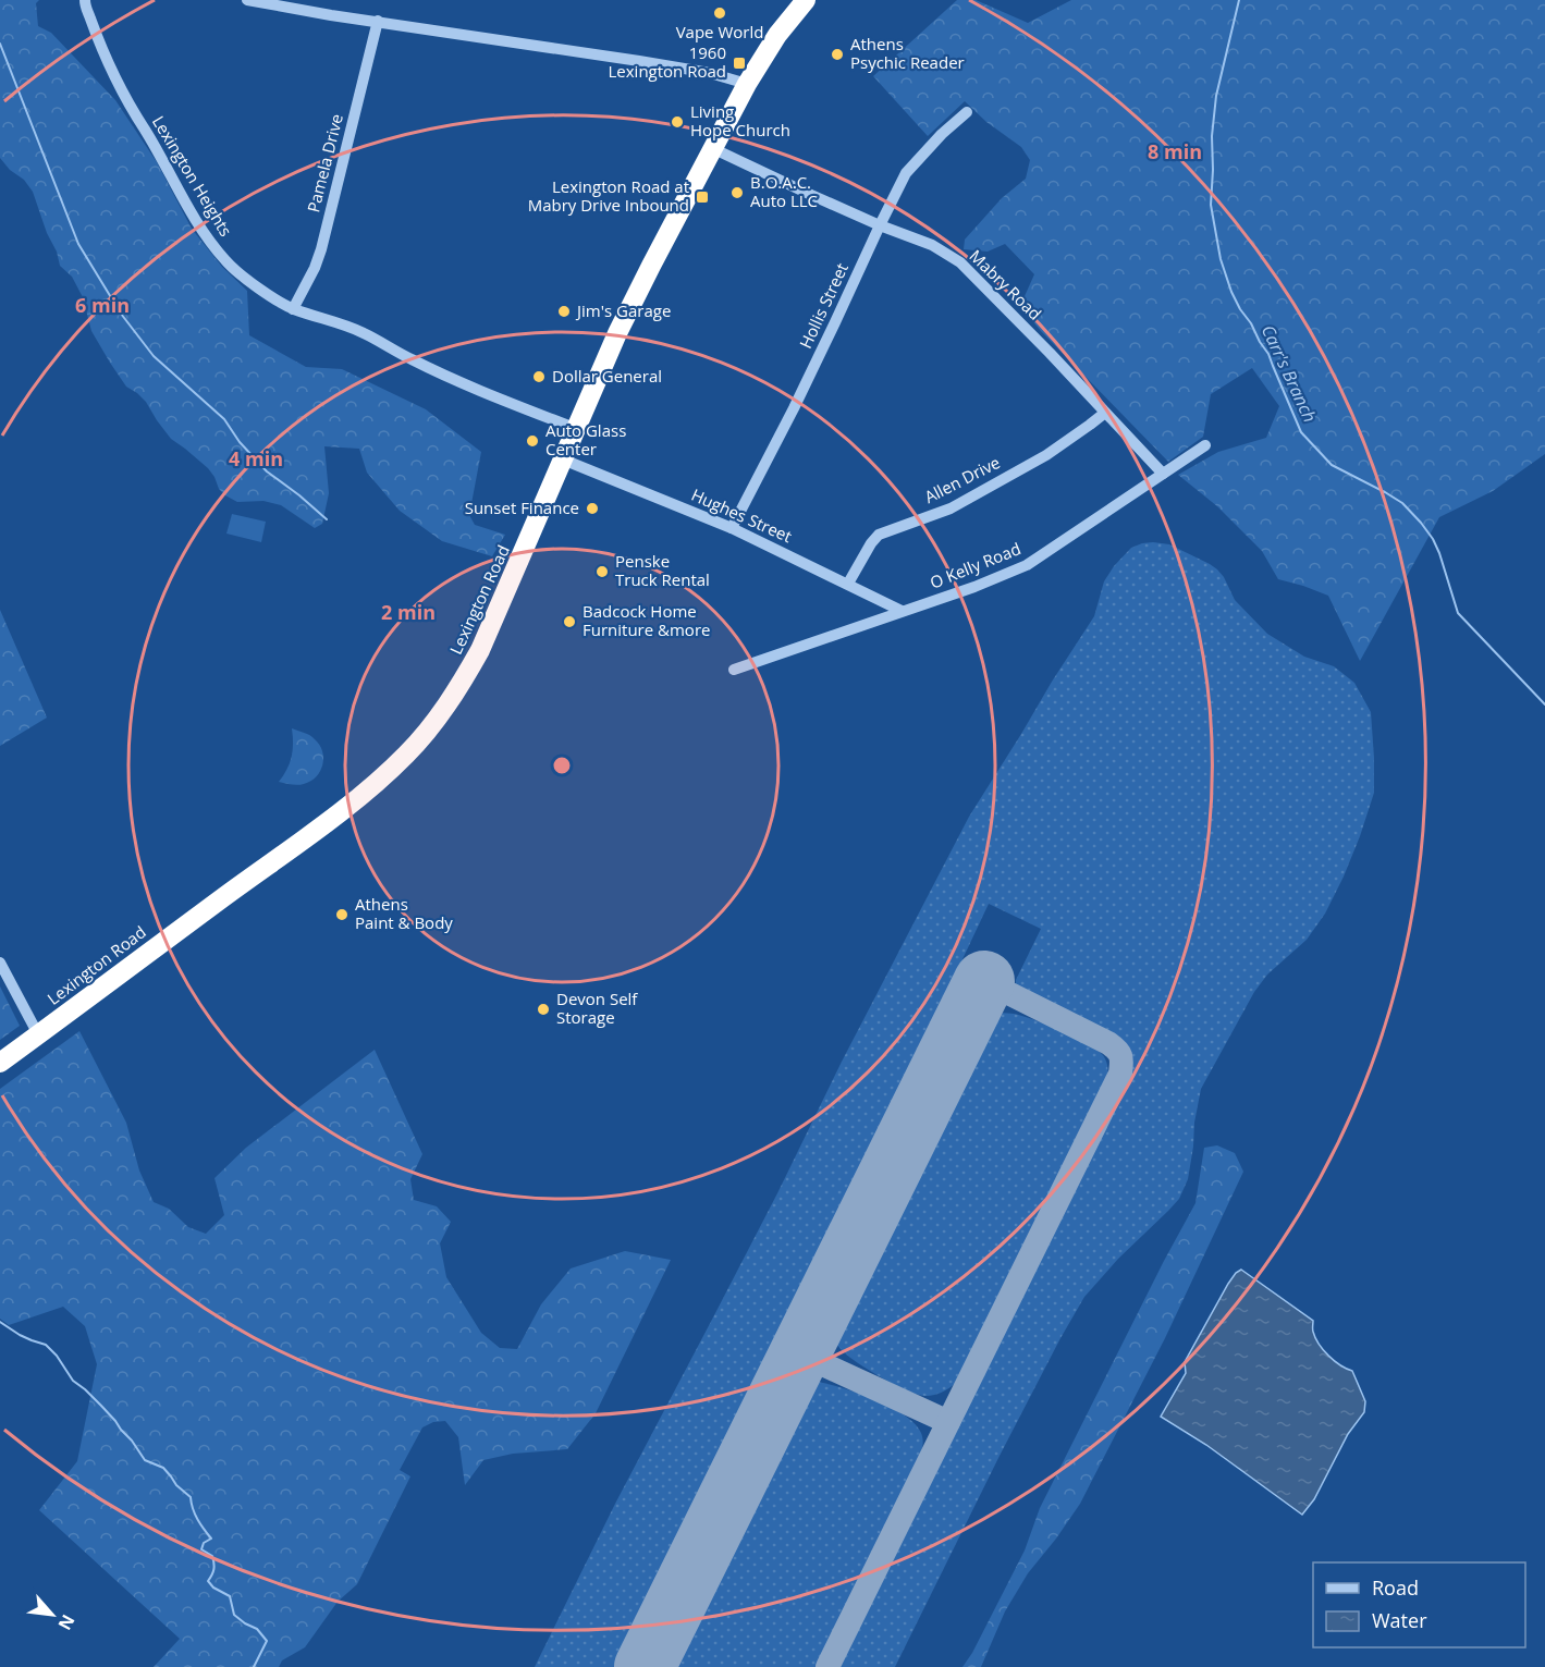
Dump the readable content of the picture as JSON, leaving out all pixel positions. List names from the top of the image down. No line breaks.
{"streets":{"highway":["Lexington Road"],"street":["Pamela Drive","Lexington Heights","Mabry Road","Hollis Street","Allen Drive","Hughes Street","O Kelly Road"]},"crossings":[["Pamela Drive","Lexington Heights"],["Lexington Heights","Lexington Road"],["Mabry Road","Hollis Street"],["Mabry Road","Allen Drive"],["Mabry Road","O Kelly Road"],["Mabry Road","Lexington Road"],["Hollis Street","Hughes Street"],["Allen Drive","Hughes Street"],["Hughes Street","O Kelly Road"],["Hughes Street","Lexington Road"]],"water":["Carr's Branch"],"places":{"other":["Vape World","Athens Psychic Reader","Living Hope Church","B.O.A.C. Auto LLC","Jim's Garage","Dollar General","Auto Glass Center","Sunset Finance","Penske Truck Rental","Badcock Home Furniture &more","Athens Paint & Body","Devon Self Storage"],"transit":["1960 Lexington Road","Lexington Road at Mabry Drive Inbound"]},"legend":["Road","Water"],"north":"bottom right","rings":["8 min","6 min","4 min","2 min"]}
